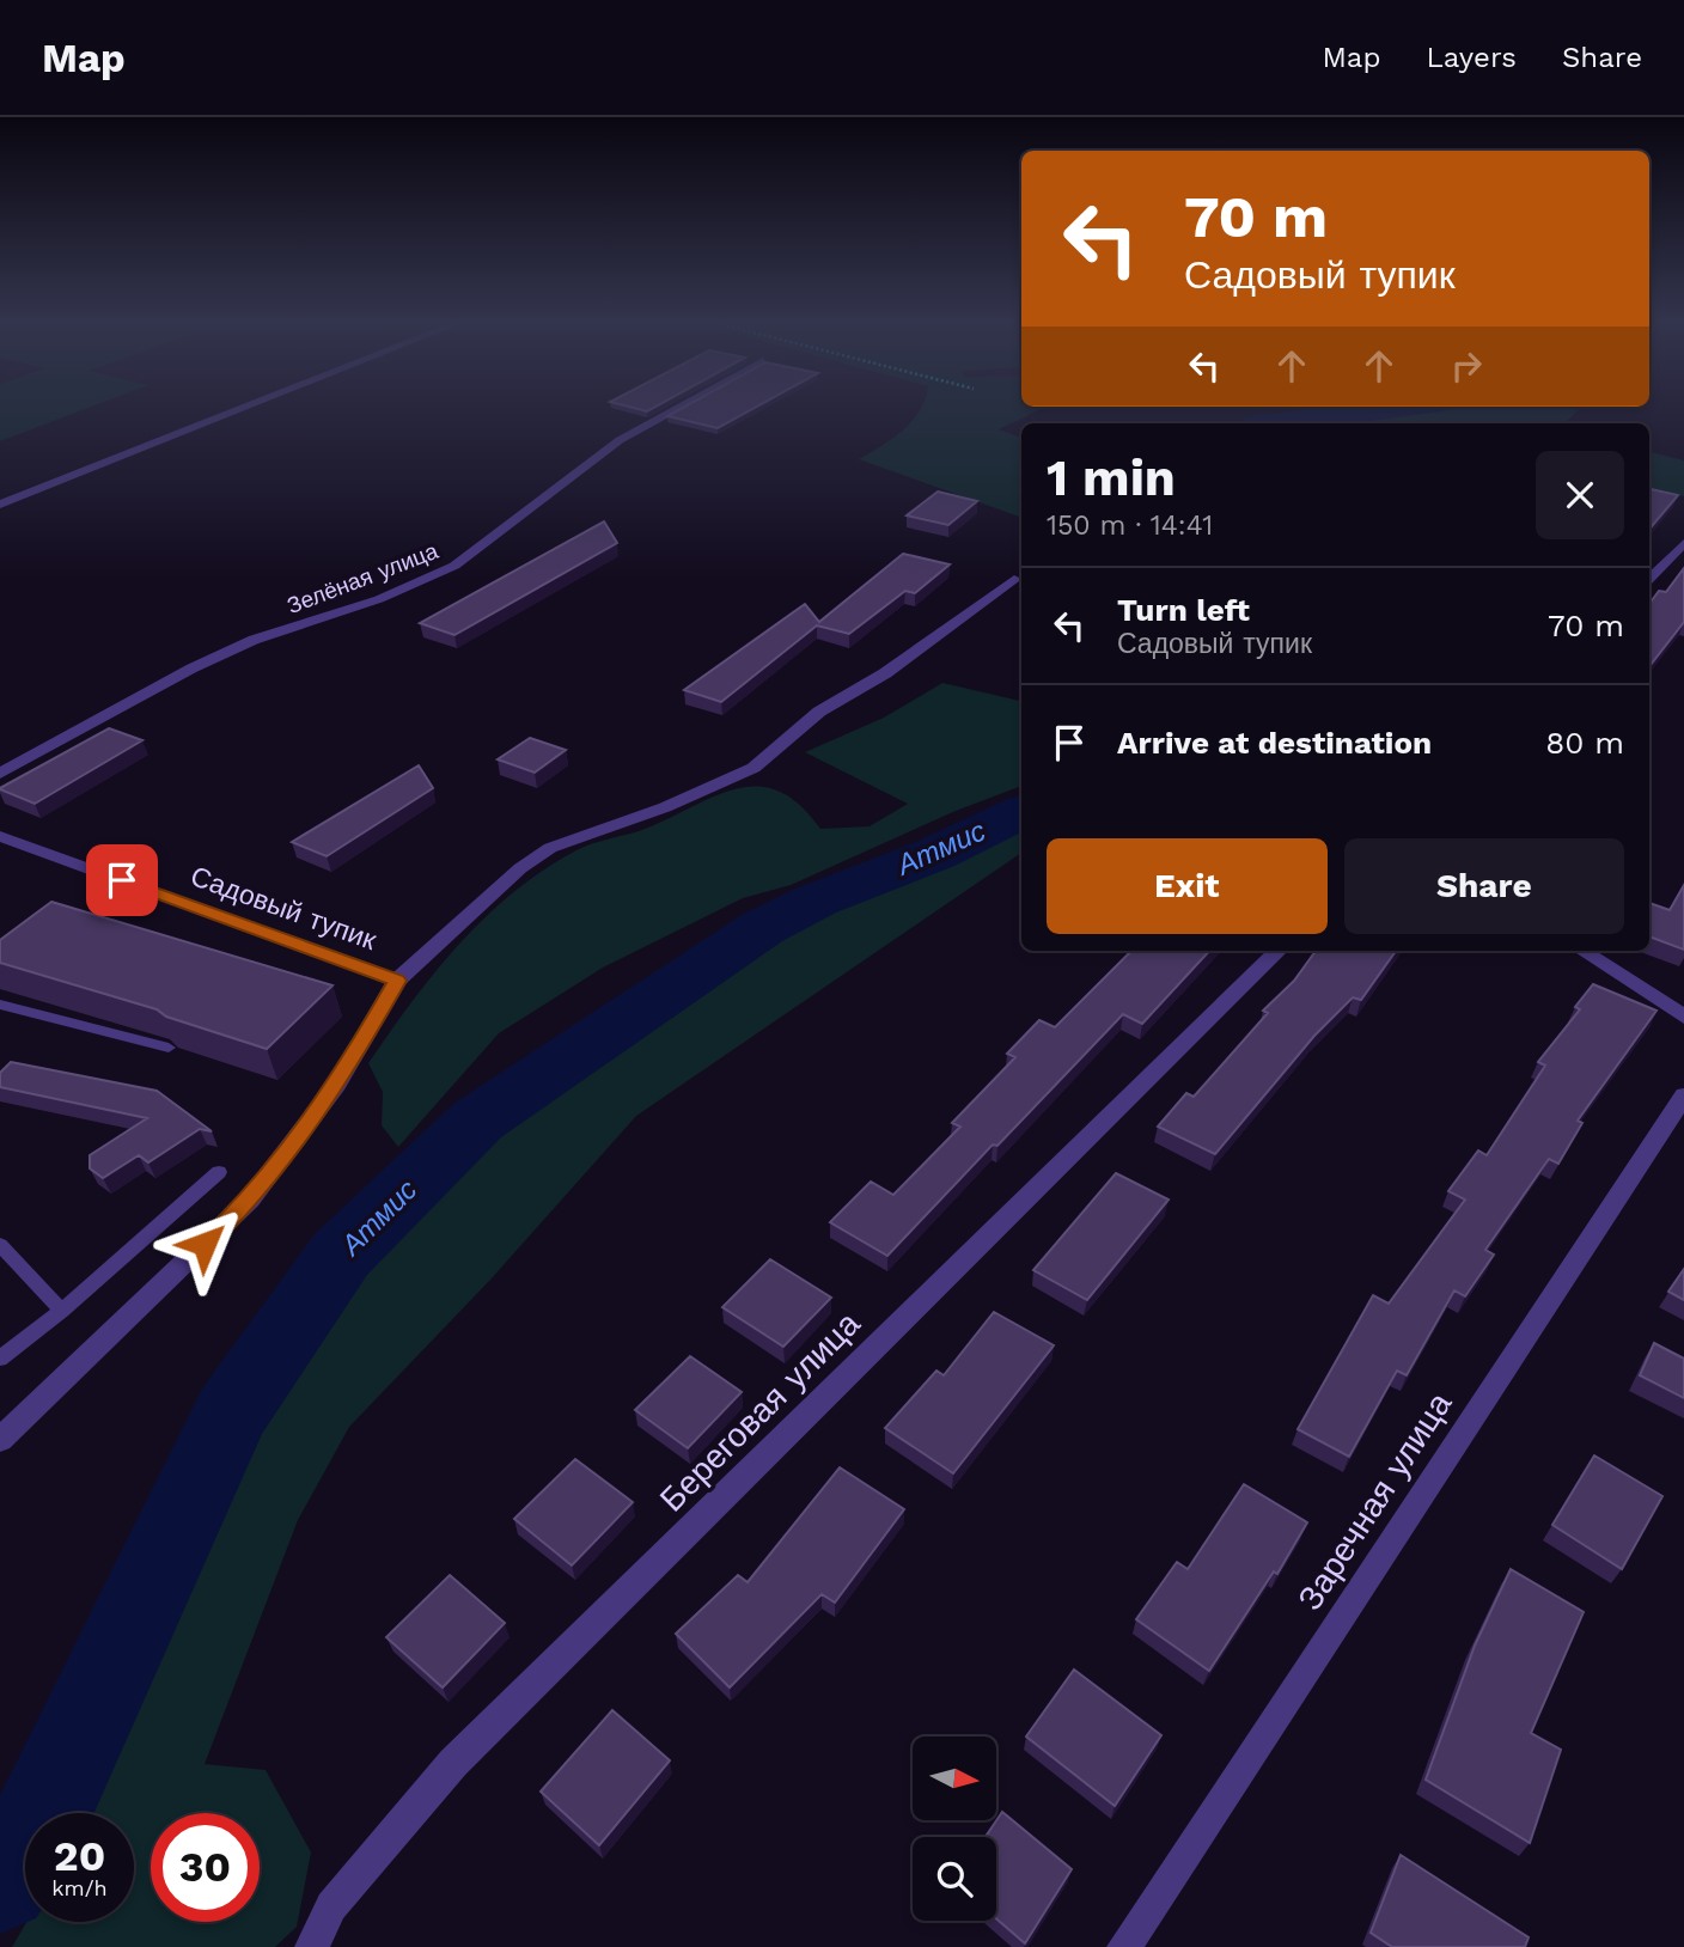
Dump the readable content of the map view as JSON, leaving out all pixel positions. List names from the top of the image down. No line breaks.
{"streets":{"street":["Зелёная улица","Садовый тупик","Береговая улица","Заречная улица"]},"water":["Атмис"],"north":"right","page":{"header":"Map","nav":["Map","Layers","Share"],"turn":["70 m","Садовый тупик"],"heading":["1 min","150 m · 14:41"],"list":[{"name":"Turn left","note":"Садовый тупик","value":"70 m"},{"name":"Arrive at destination","value":"80 m"}],"buttons":["Exit","Share"],"speed":"20 km/h","limit":"30"}}
